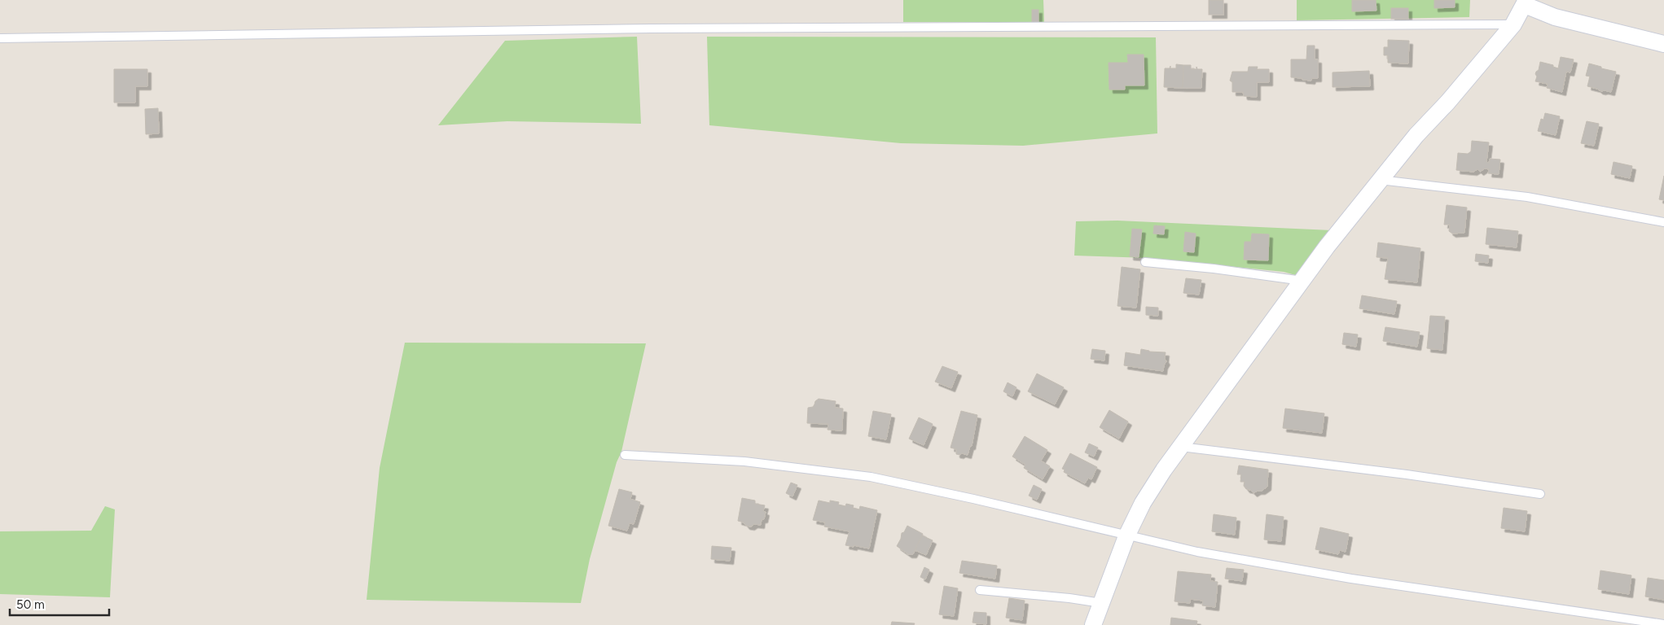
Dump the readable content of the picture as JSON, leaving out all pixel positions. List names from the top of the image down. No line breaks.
{"scale_bar":"50 m"}
